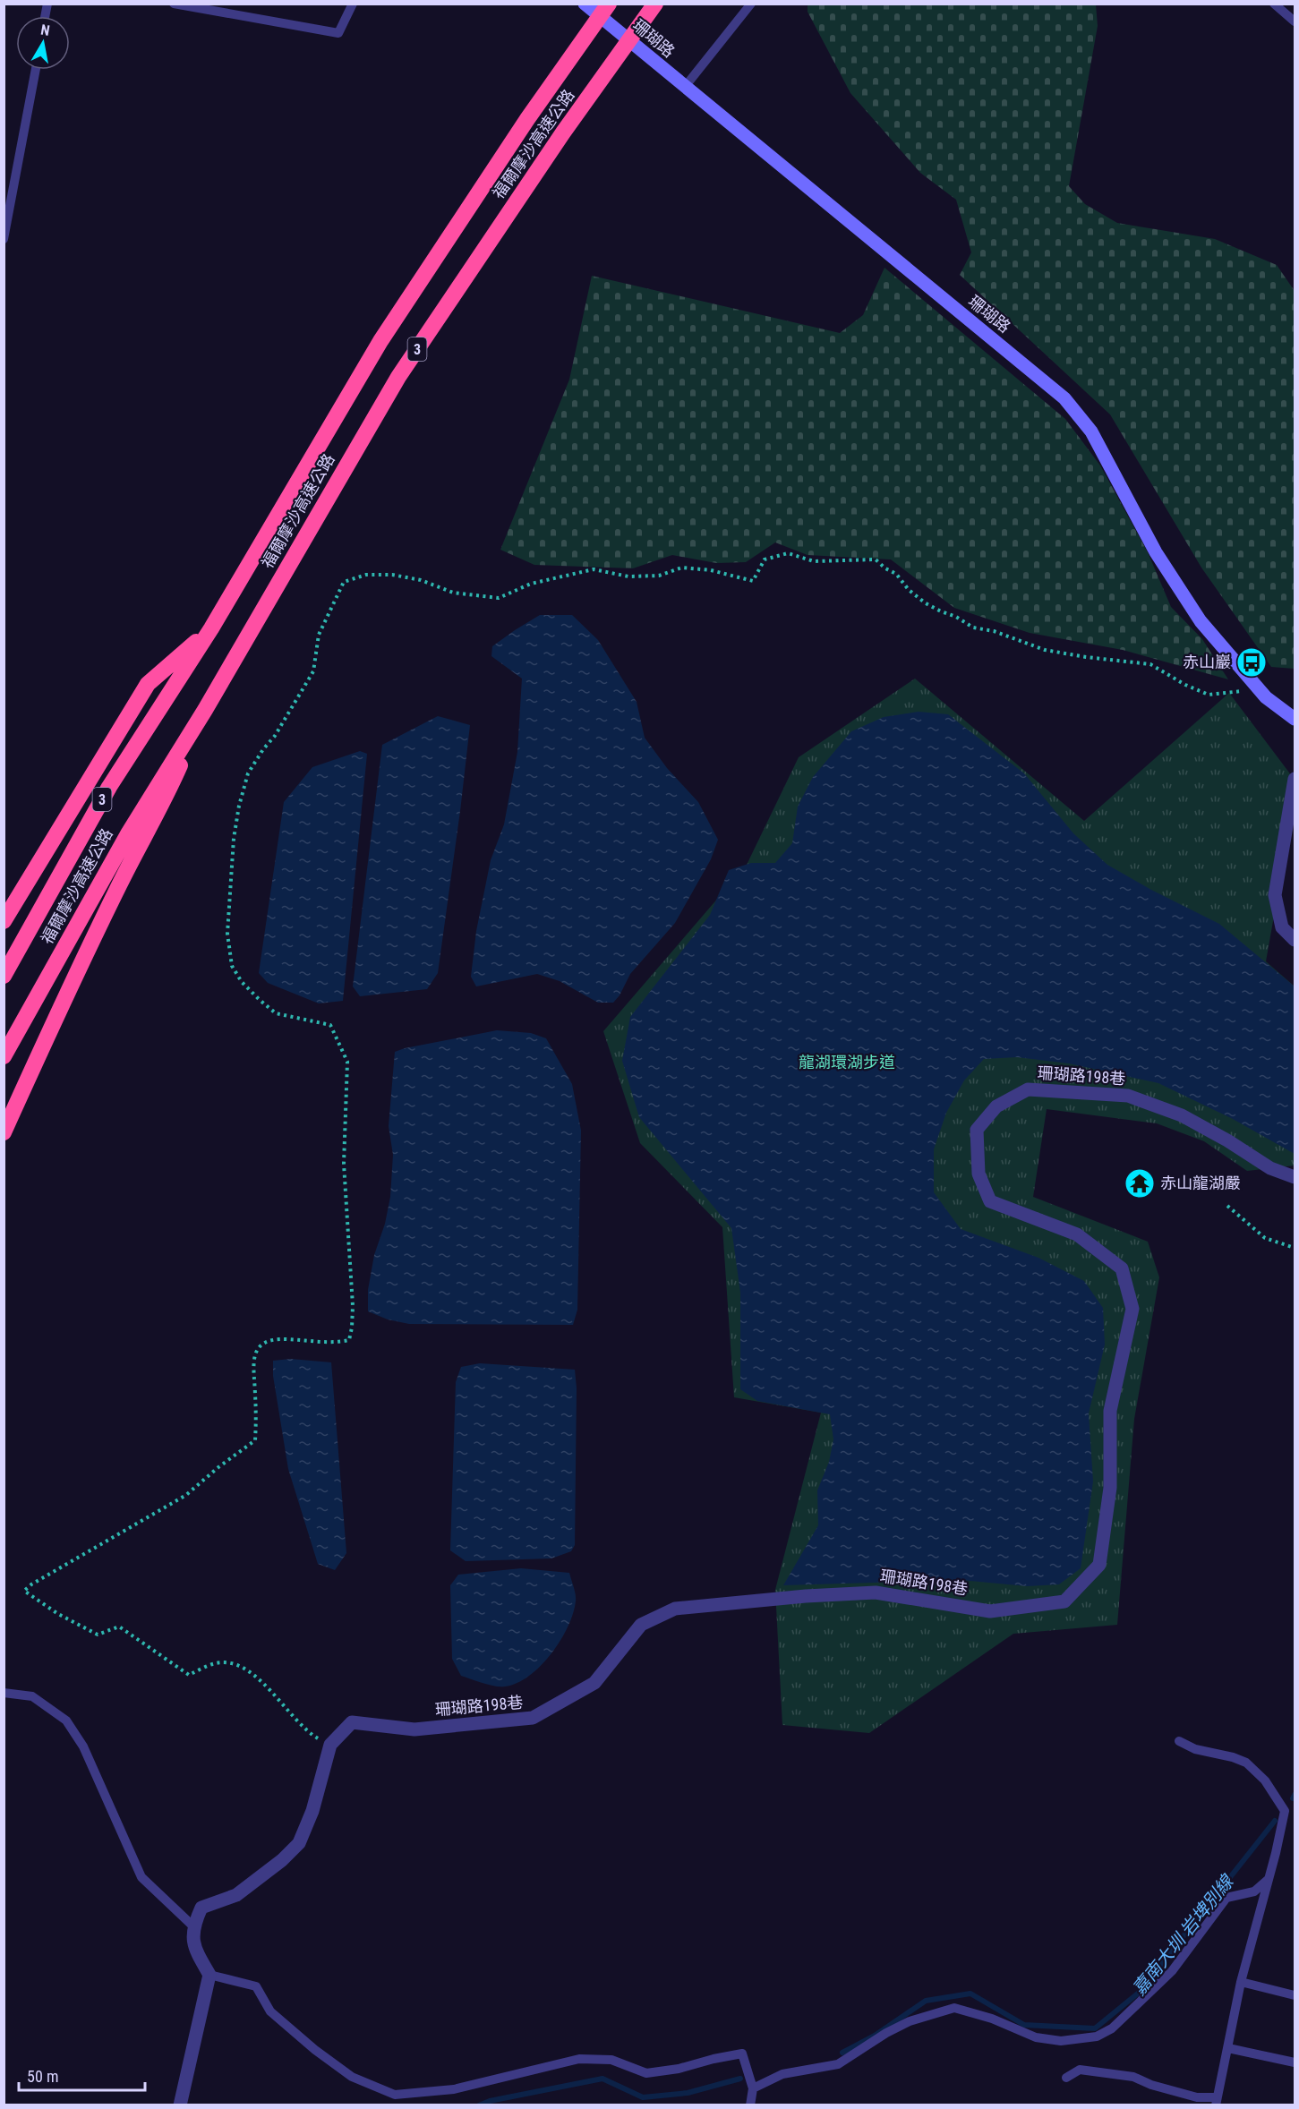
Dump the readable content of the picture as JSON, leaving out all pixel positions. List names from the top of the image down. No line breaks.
{"streets":{"highway":["福爾摩沙高速公路","3"],"street":["珊瑚路","珊瑚路198巷"]},"water":["嘉南大圳 岩埤別線"],"parks":["龍湖環湖步道"],"places":{"bus stop":["赤山巖"],"temple":["赤山龍湖嚴"]},"scale_bar":"50 m","north":"top"}
